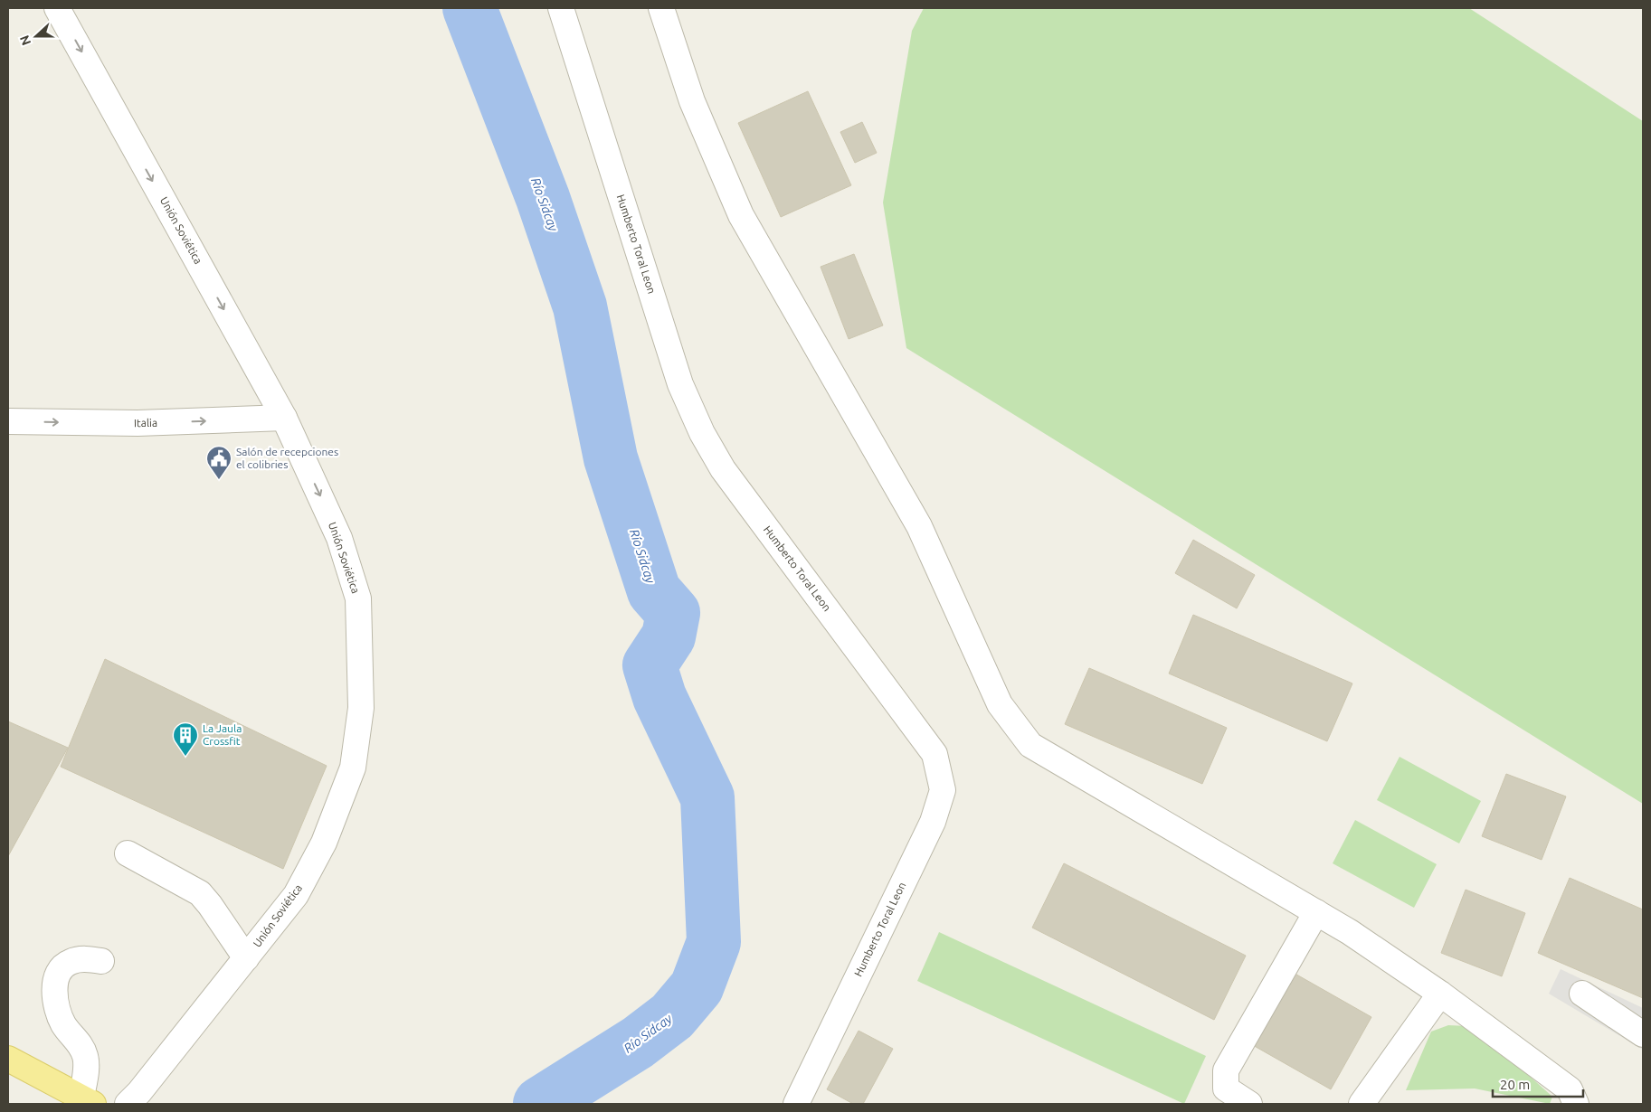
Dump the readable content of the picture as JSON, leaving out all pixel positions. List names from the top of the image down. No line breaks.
{"streets":{"street":["Unión Soviética","Humberto Toral Leon","Italia"]},"crossings":[["Unión Soviética","Italia"]],"one_way":["Unión Soviética","Italia"],"water":["Río Sidcay"],"places":{"public building":["Salón de recepciones el colibries"],"building":["La Jaula Crossfit"]},"scale_bar":"20 m","north":"left"}
